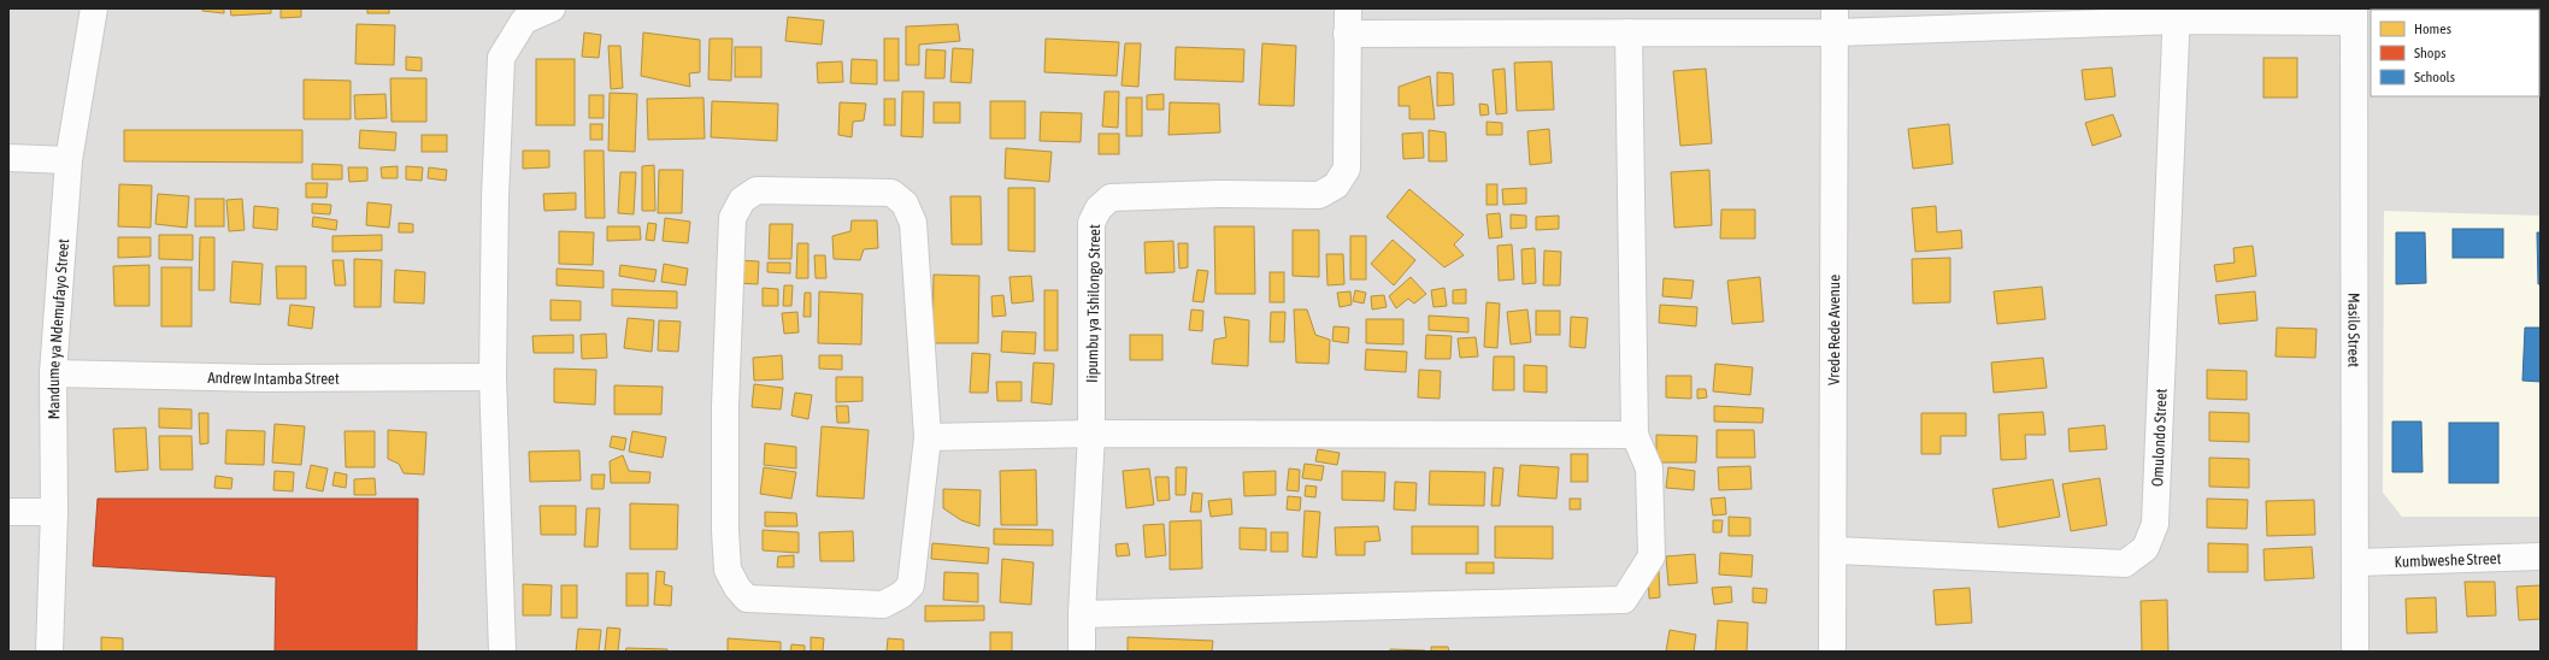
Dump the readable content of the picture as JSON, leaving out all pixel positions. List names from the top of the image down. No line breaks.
{"streets":{"street":["Iipumbu ya Tshilongo Street","Mandume ya Ndemufayo Street","Vrede Rede Avenue","Masilo Street","Andrew Intamba Street","Omulondo Street","Kumbweshe Street"]},"crossings":[["Mandume ya Ndemufayo Street","Andrew Intamba Street"],["Vrede Rede Avenue","Omulondo Street"],["Masilo Street","Kumbweshe Street"]],"legend":["Homes","Shops","Schools"]}
